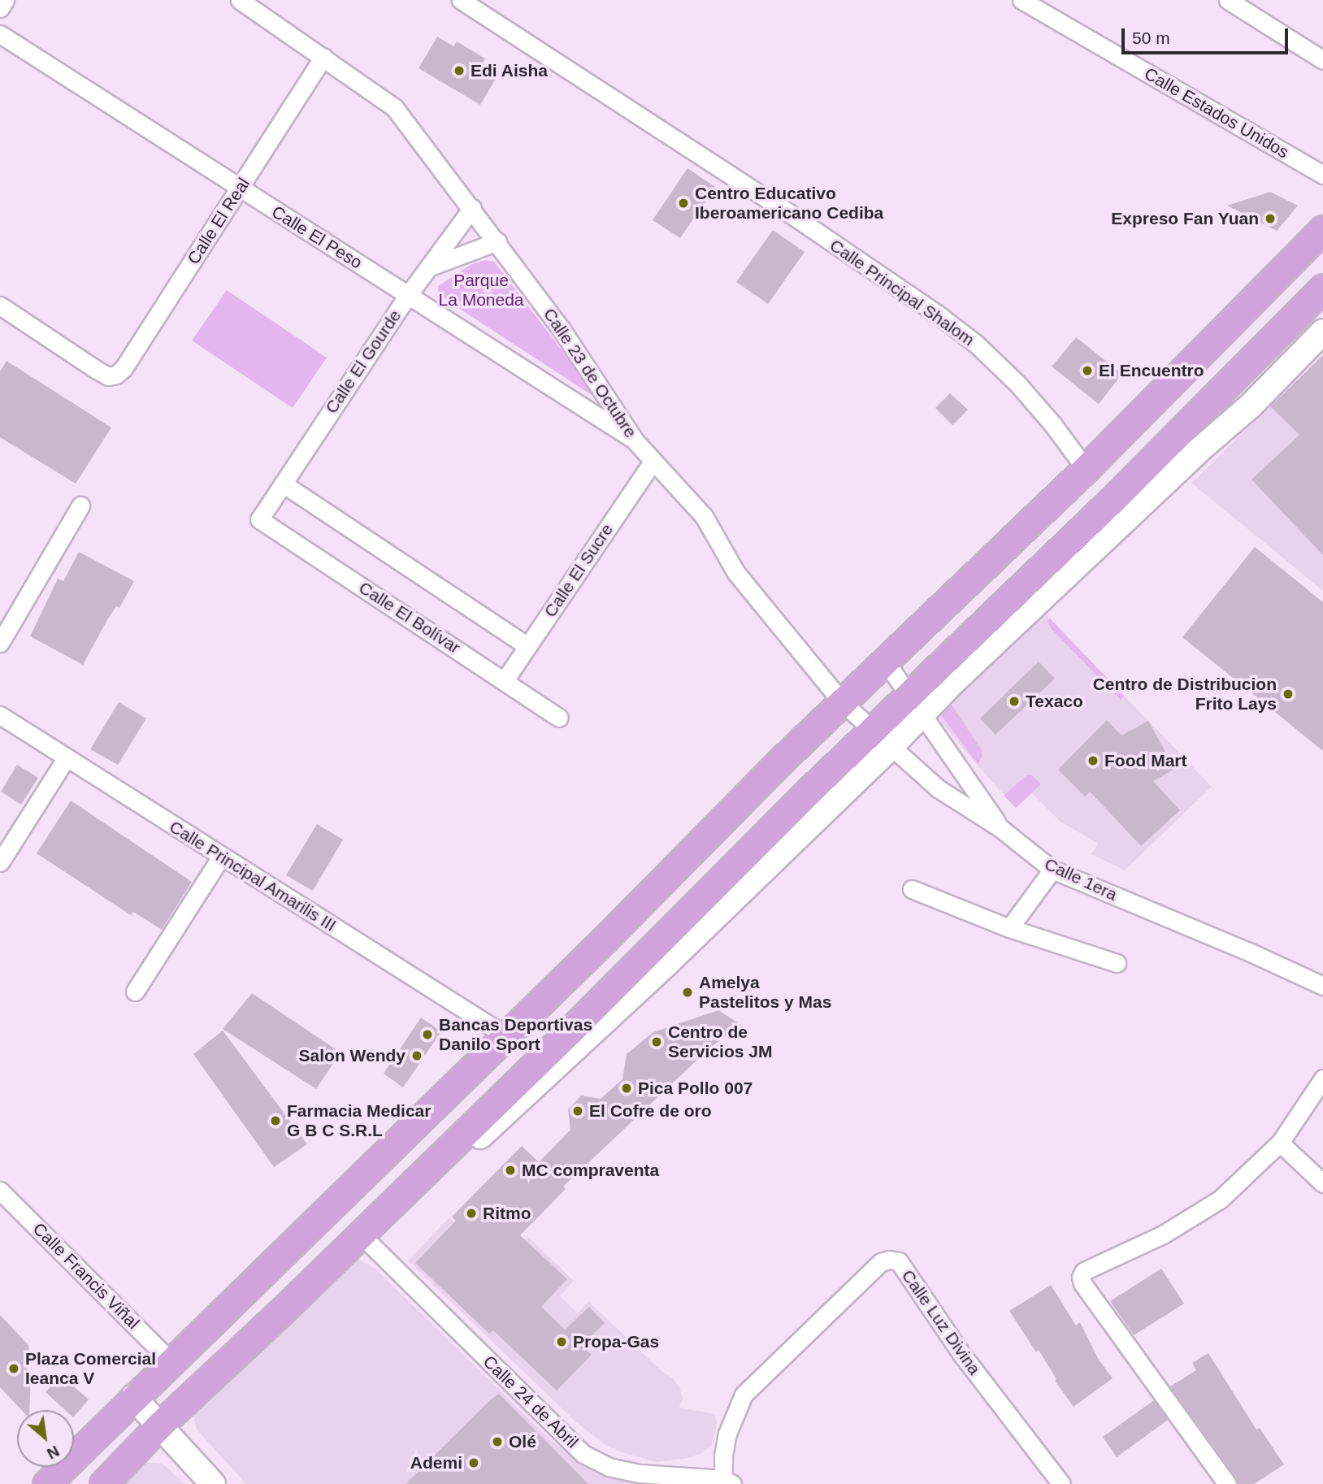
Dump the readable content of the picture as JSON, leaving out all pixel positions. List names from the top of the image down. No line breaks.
{"streets":{"street":["Calle Estados Unidos","Calle El Real","Calle El Peso","Calle Principal Shalom","Calle El Gourde","Calle 23 de Octubre","Calle El Sucre","Calle El Bolívar","Calle Principal Amarilis III","Calle 1era","Calle Francis Viñal","Calle Luz Divina","Calle 24 de Abril"]},"crossings":[["Calle El Real","Calle El Peso"],["Calle El Real","Calle 23 de Octubre"],["Calle El Peso","Calle El Gourde"],["Calle El Peso","Calle 23 de Octubre"],["Calle El Gourde","Calle 23 de Octubre"],["Calle El Gourde","Calle El Bolívar"],["Calle 23 de Octubre","Calle El Sucre"],["Calle 23 de Octubre","Calle 1era"],["Calle El Sucre","Calle El Bolívar"],["Calle Luz Divina","Calle 24 de Abril"]],"parks":["Parque La Moneda"],"places":["Edi Aisha","Centro Educativo Iberoamericano Cediba","Expreso Fan Yuan","El Encuentro","Centro de Distribucion Frito Lays","Texaco","Food Mart","Amelya Pastelitos y Mas","Bancas Deportivas Danilo Sport","Centro de Servicios JM","Salon Wendy","Pica Pollo 007","El Cofre de oro","Farmacia Medicar G B C S.R.L","MC compraventa","Ritmo","Propa-Gas","Plaza Comercial Ieanca V","Olé","Ademi"],"scale_bar":"50 m","north":"bottom right"}
